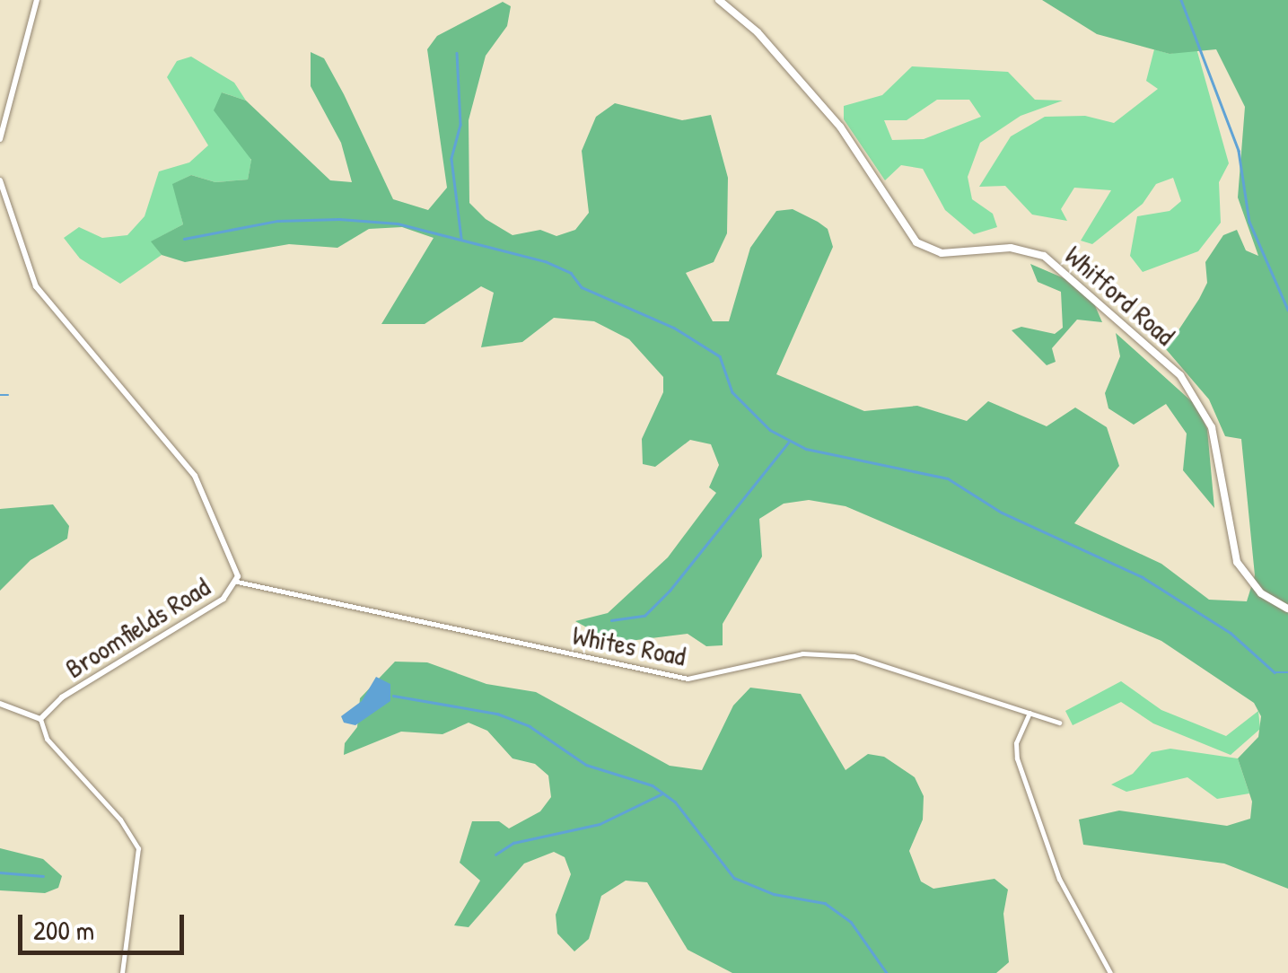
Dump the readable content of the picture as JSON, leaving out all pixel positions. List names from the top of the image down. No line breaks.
{"streets":{"main road":["Whitford Road"],"street":["Broomfields Road","Whites Road"]},"crossings":[["Broomfields Road","Whites Road"]],"scale_bar":"200 m"}
